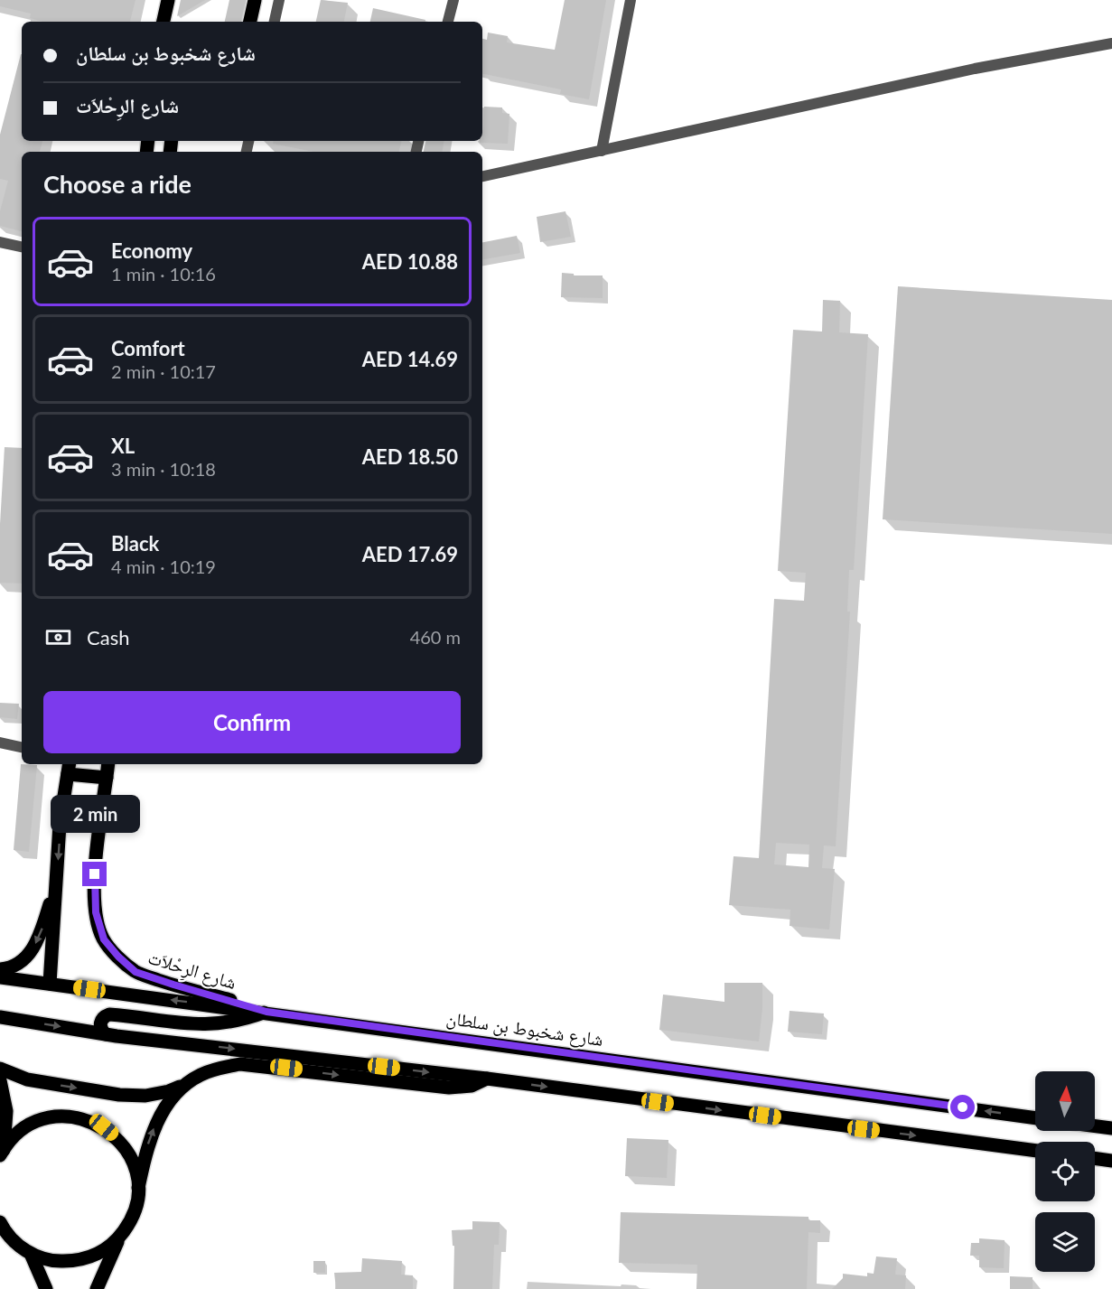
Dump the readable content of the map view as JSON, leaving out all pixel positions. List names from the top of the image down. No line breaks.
{"streets":{"main road":["شارع الرِحْلاَت","شارع شخبوط بن سلطان"]},"crossings":[["شارع الرِحْلاَت","شارع شخبوط بن سلطان"]],"north":"top","page":{"banner":["شارع شخبوط بن سلطان","شارع الرِحْلاَت"],"heading":"Choose a ride","list":[{"name":"Economy","note":"1 min · 10:16","value":"AED 10.88"},{"name":"Comfort","note":"2 min · 10:17","value":"AED 14.69"},{"name":"XL","note":"3 min · 10:18","value":"AED 18.50"},{"name":"Black","note":"4 min · 10:19","value":"AED 17.69"}],"pay":["Cash","460 m"],"buttons":"Confirm","bubble":"2 min"}}
